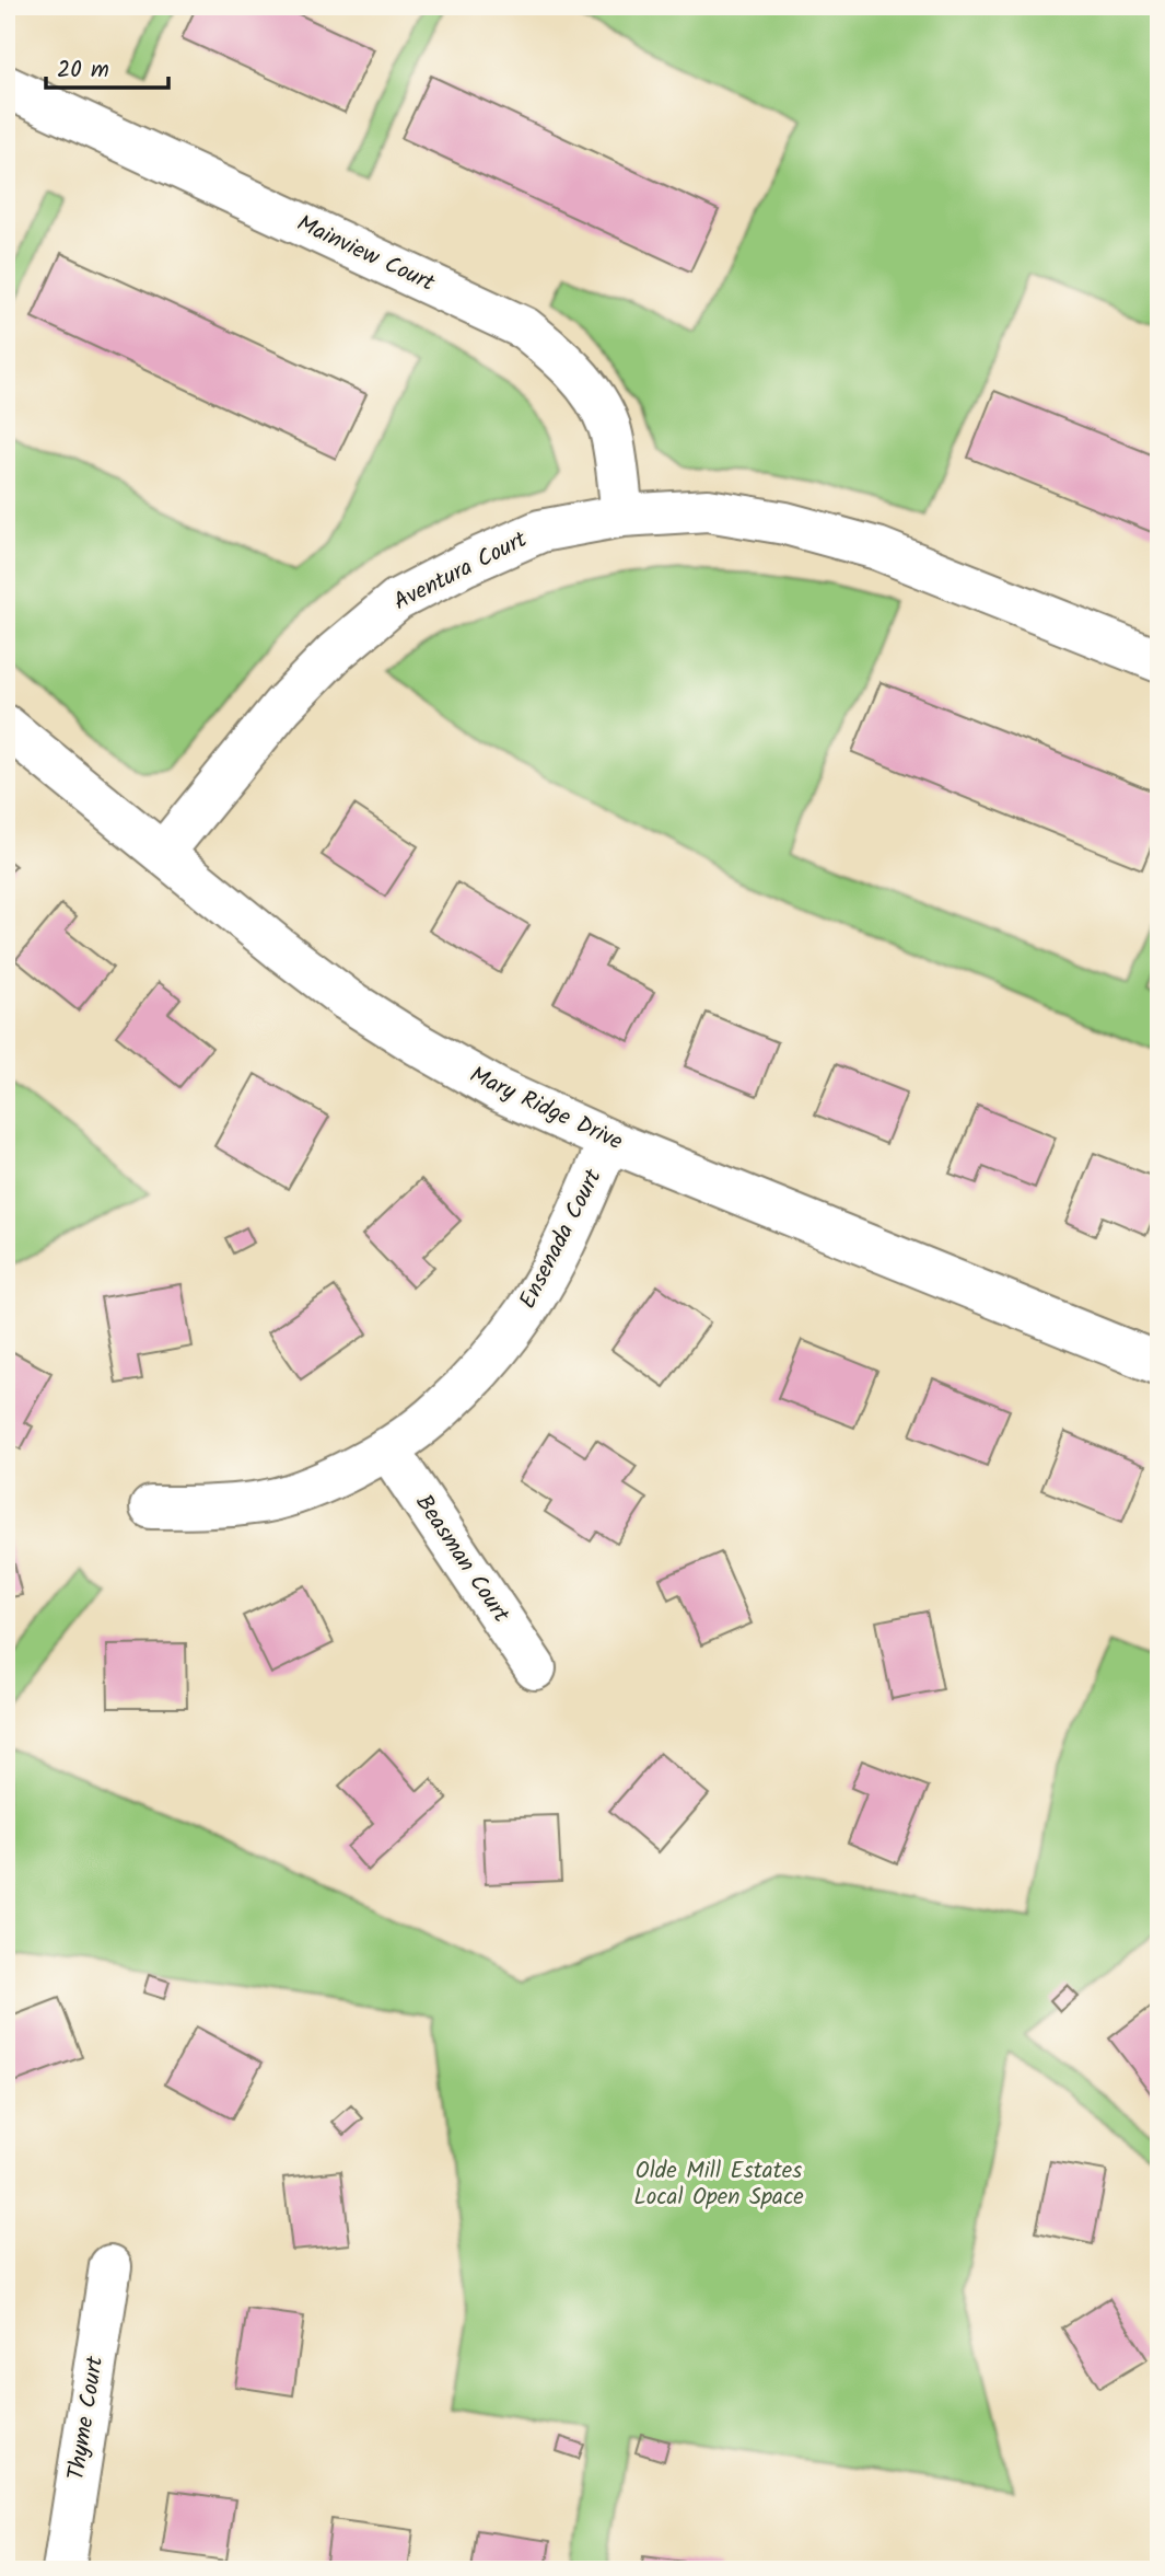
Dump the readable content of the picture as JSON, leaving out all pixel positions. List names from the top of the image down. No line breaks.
{"streets":{"street":["Mainview Court","Aventura Court","Mary Ridge Drive","Ensenada Court","Beasman Court","Thyme Court"]},"crossings":[["Mainview Court","Aventura Court"],["Aventura Court","Mary Ridge Drive"],["Mary Ridge Drive","Ensenada Court"],["Ensenada Court","Beasman Court"]],"parks":["Olde Mill Estates Local Open Space"],"scale_bar":"20 m"}
